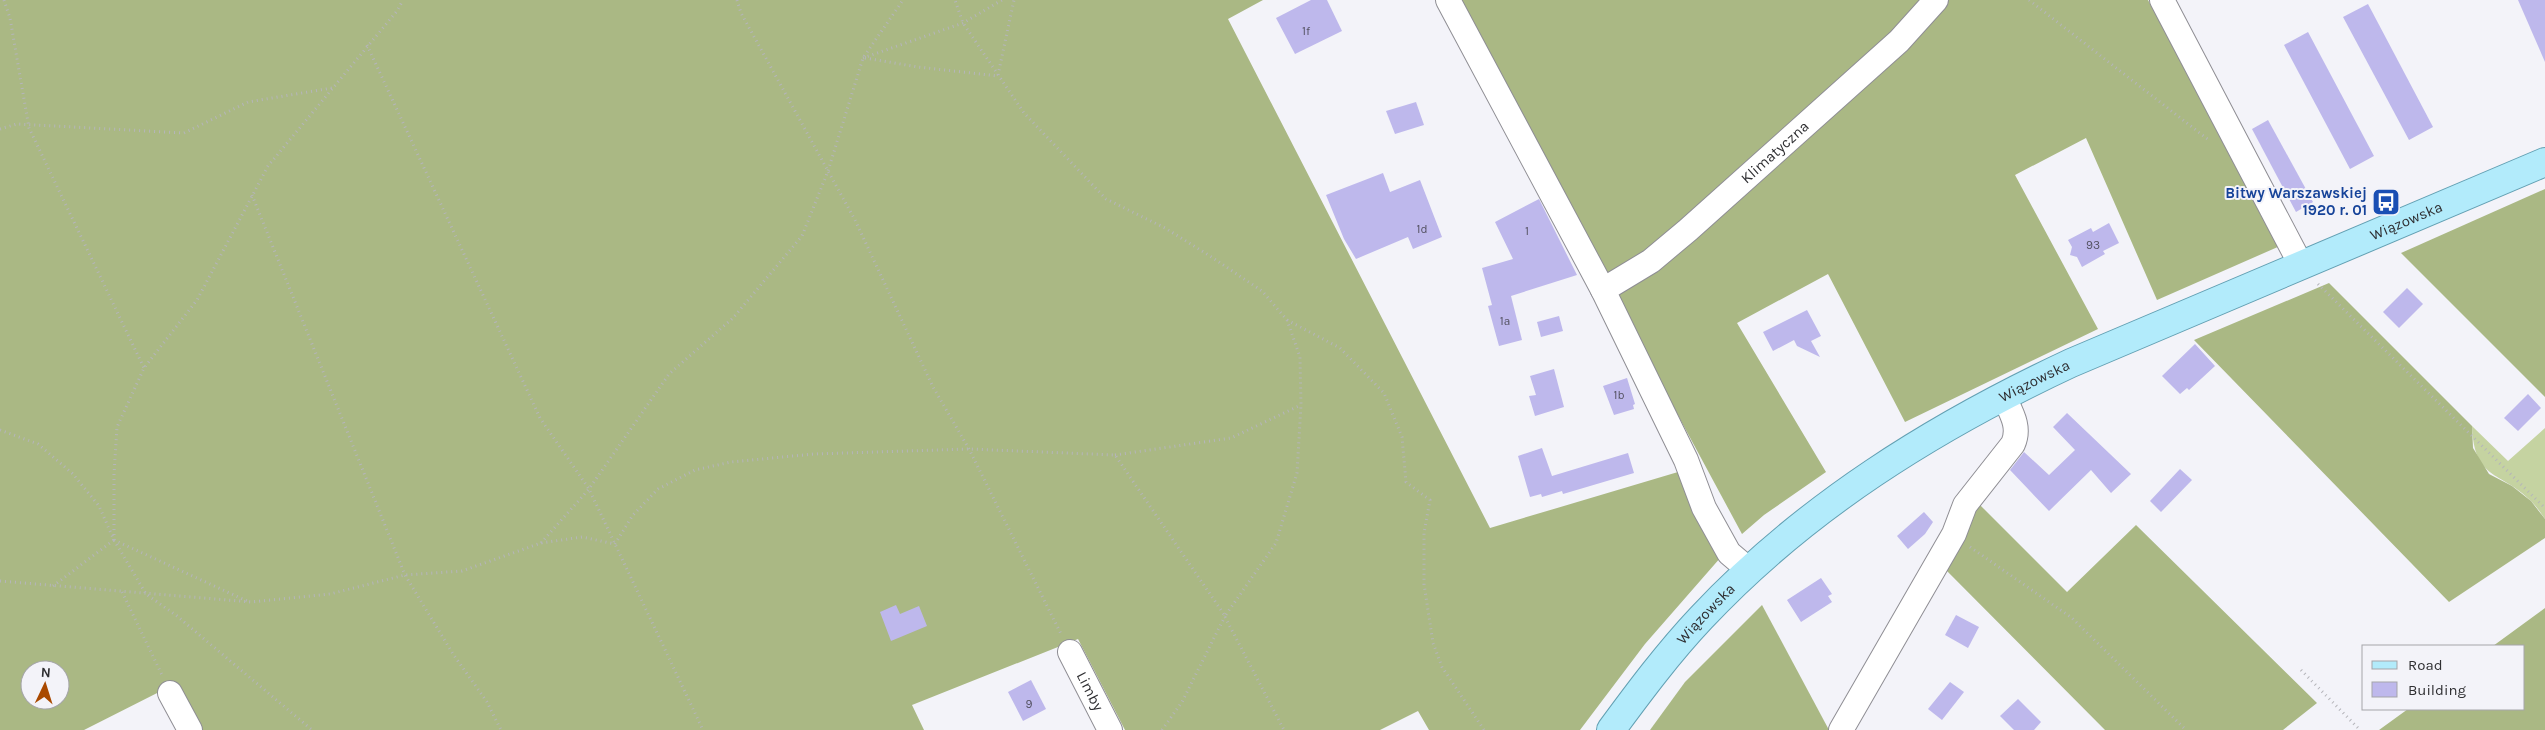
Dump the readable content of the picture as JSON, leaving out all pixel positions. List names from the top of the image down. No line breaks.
{"streets":{"main road":["Wiązowska"],"street":["Klimatyczna","Limby"]},"places":{"bus stop":["Bitwy Warszawskiej 1920 r. 01"]},"house_numbers":["1f","1d","1","93","1a","1b","9"],"legend":["Road","Building"],"north":"top"}
